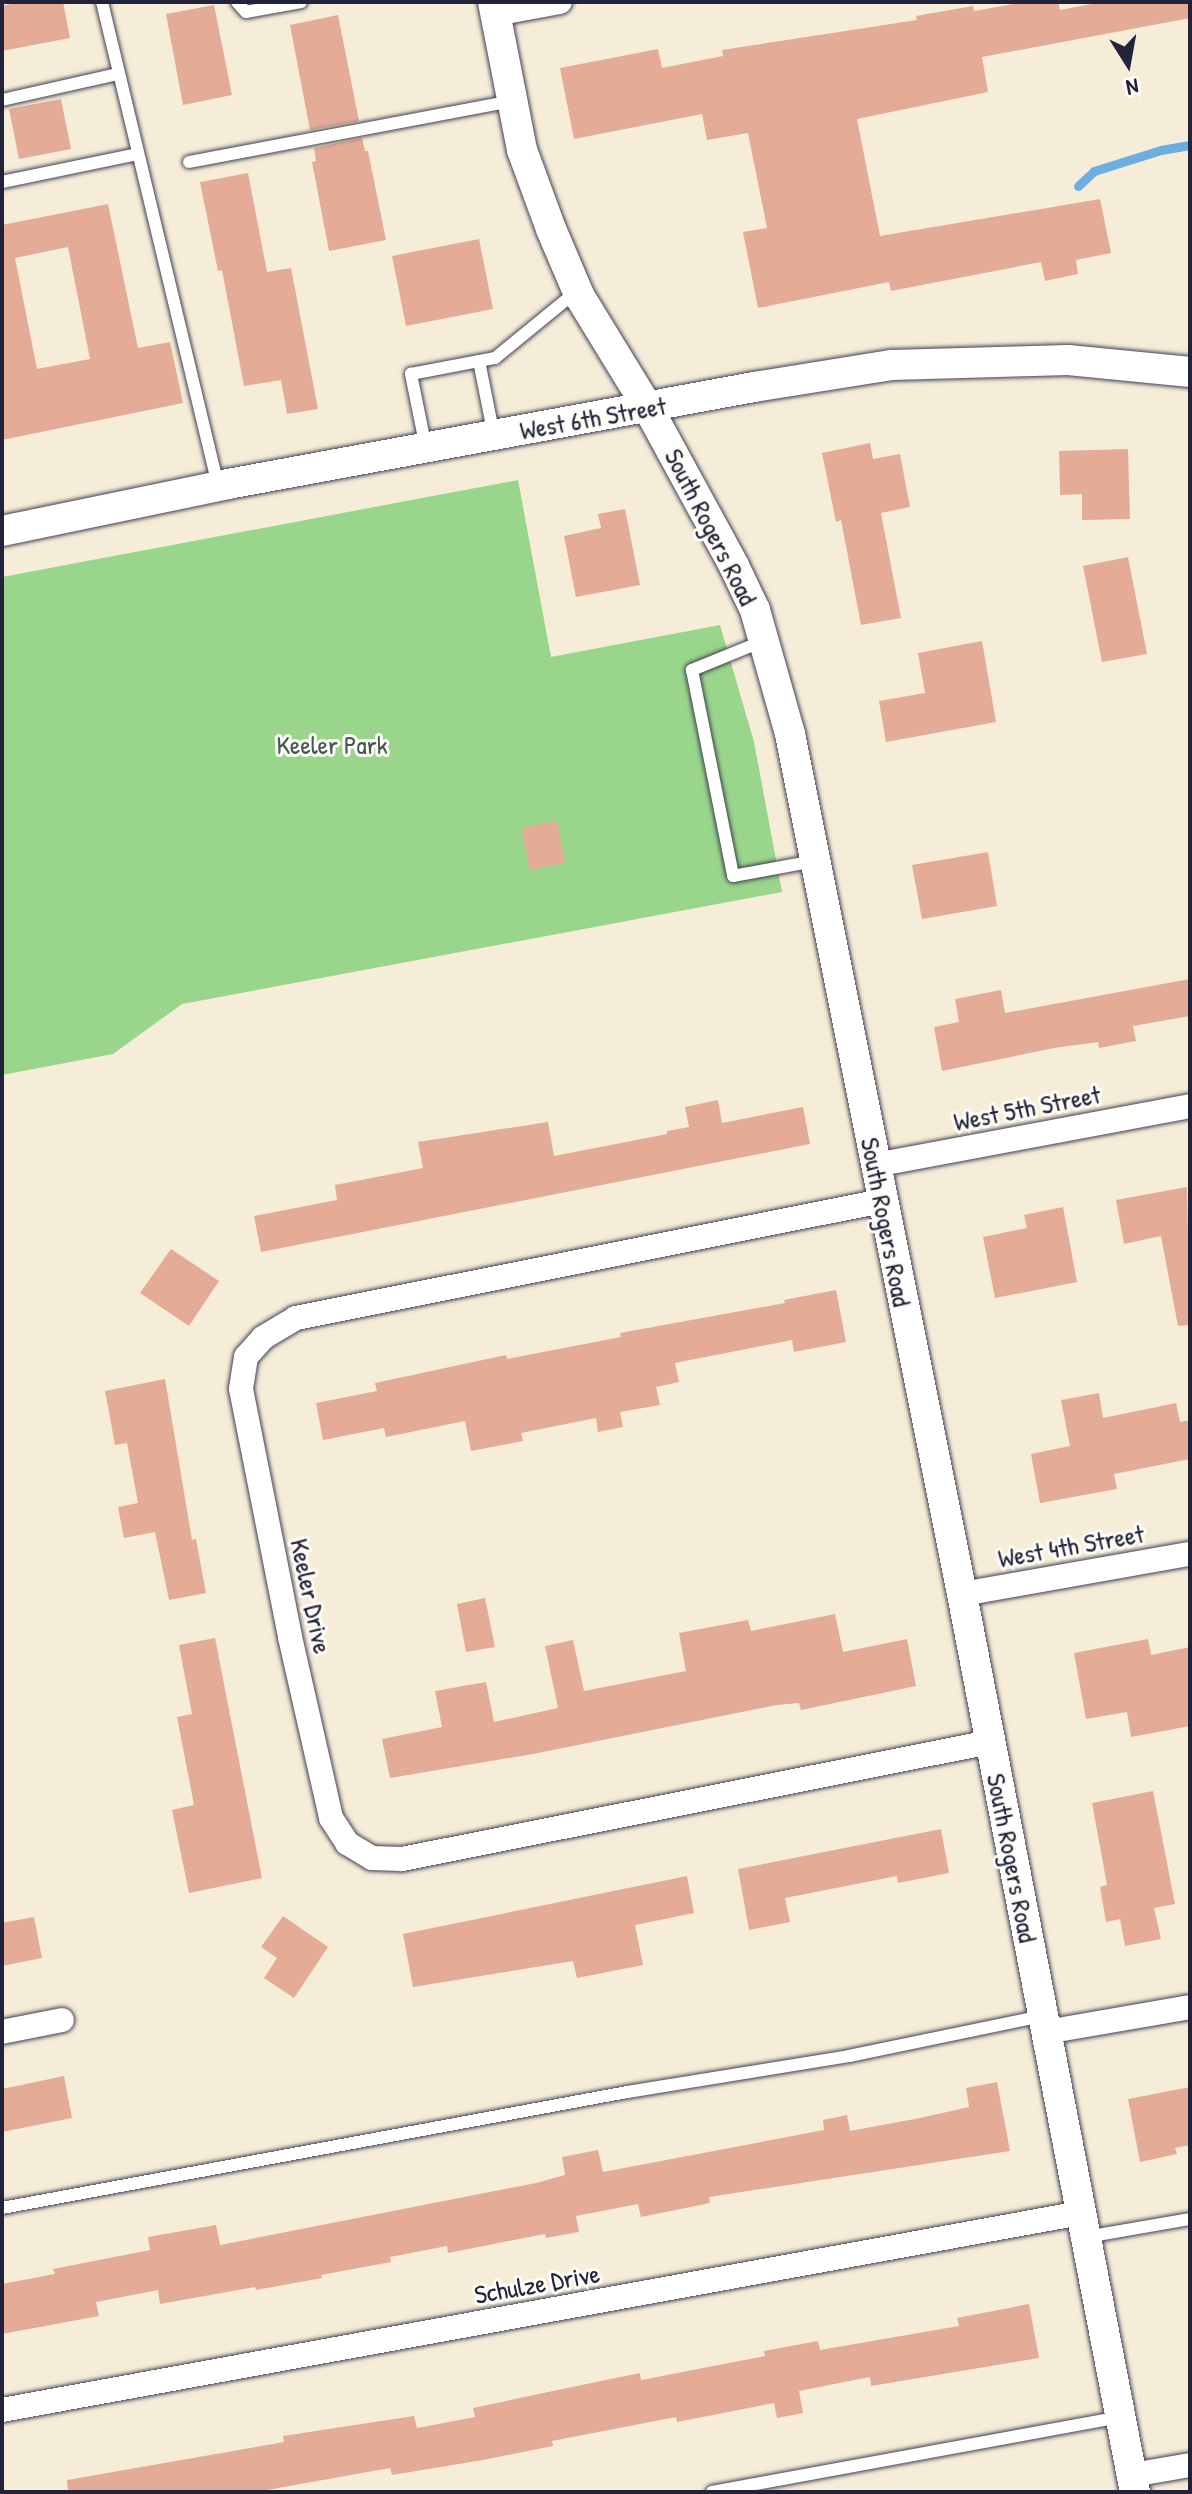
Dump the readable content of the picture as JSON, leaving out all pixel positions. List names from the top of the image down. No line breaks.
{"streets":{"street":["West 6th Street","South Rogers Road","West 5th Street","West 4th Street","Keeler Drive","Schulze Drive"]},"crossings":[["West 6th Street","South Rogers Road"],["South Rogers Road","West 5th Street"],["South Rogers Road","West 4th Street"],["South Rogers Road","Keeler Drive"],["South Rogers Road","Schulze Drive"]],"parks":["Keeler Park"],"north":"bottom"}
